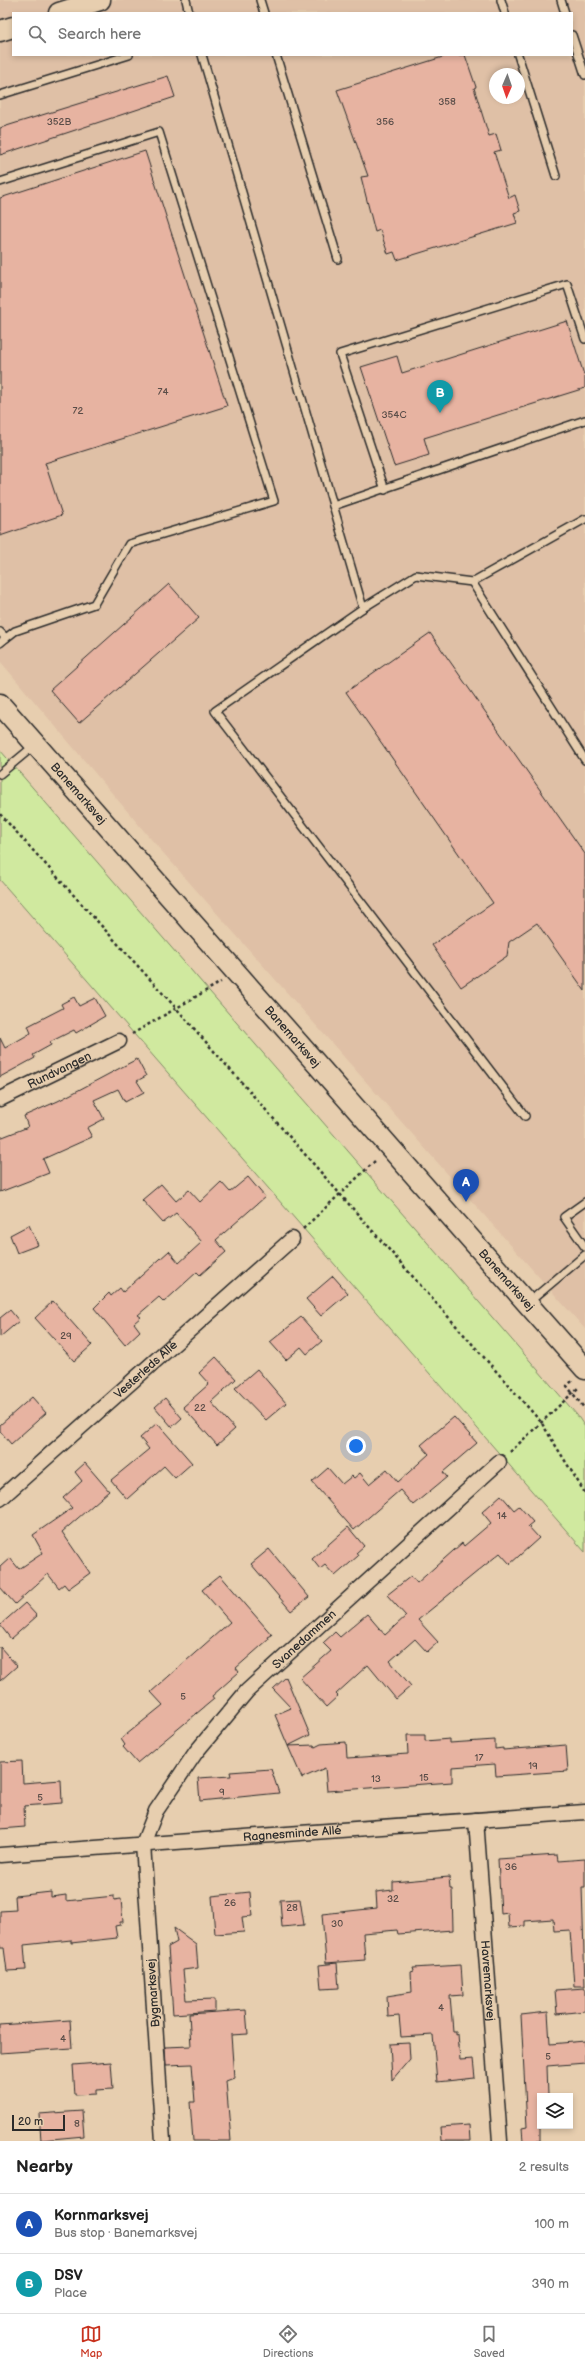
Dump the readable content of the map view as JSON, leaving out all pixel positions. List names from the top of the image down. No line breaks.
{"streets":{"street":["Banemarksvej","Rundvangen","Vesterleds Allé","Svanedammen","Ragnesminde Allé","Havremarksvej","Bygmarksvej"]},"crossings":[["Svanedammen","Ragnesminde Allé"],["Svanedammen","Bygmarksvej"],["Ragnesminde Allé","Havremarksvej"],["Ragnesminde Allé","Bygmarksvej"]],"house_numbers":["358","352B","356","74","72","354C","29","22","14","5","17","19","15","13","9","5","36","32","26","28","30","4","4","5","8"],"scale_bar":"20 m","north":"bottom","page":{"search":"Search here","pins":["B","A"],"scale":"20 m","heading":["Nearby","2 results"],"list":[{"mark":"A","name":"Kornmarksvej","note":"Bus stop · Banemarksvej","value":"100 m"},{"mark":"B","name":"DSV","note":"Place","value":"390 m"}],"nav":["Map","Directions","Saved"]}}
